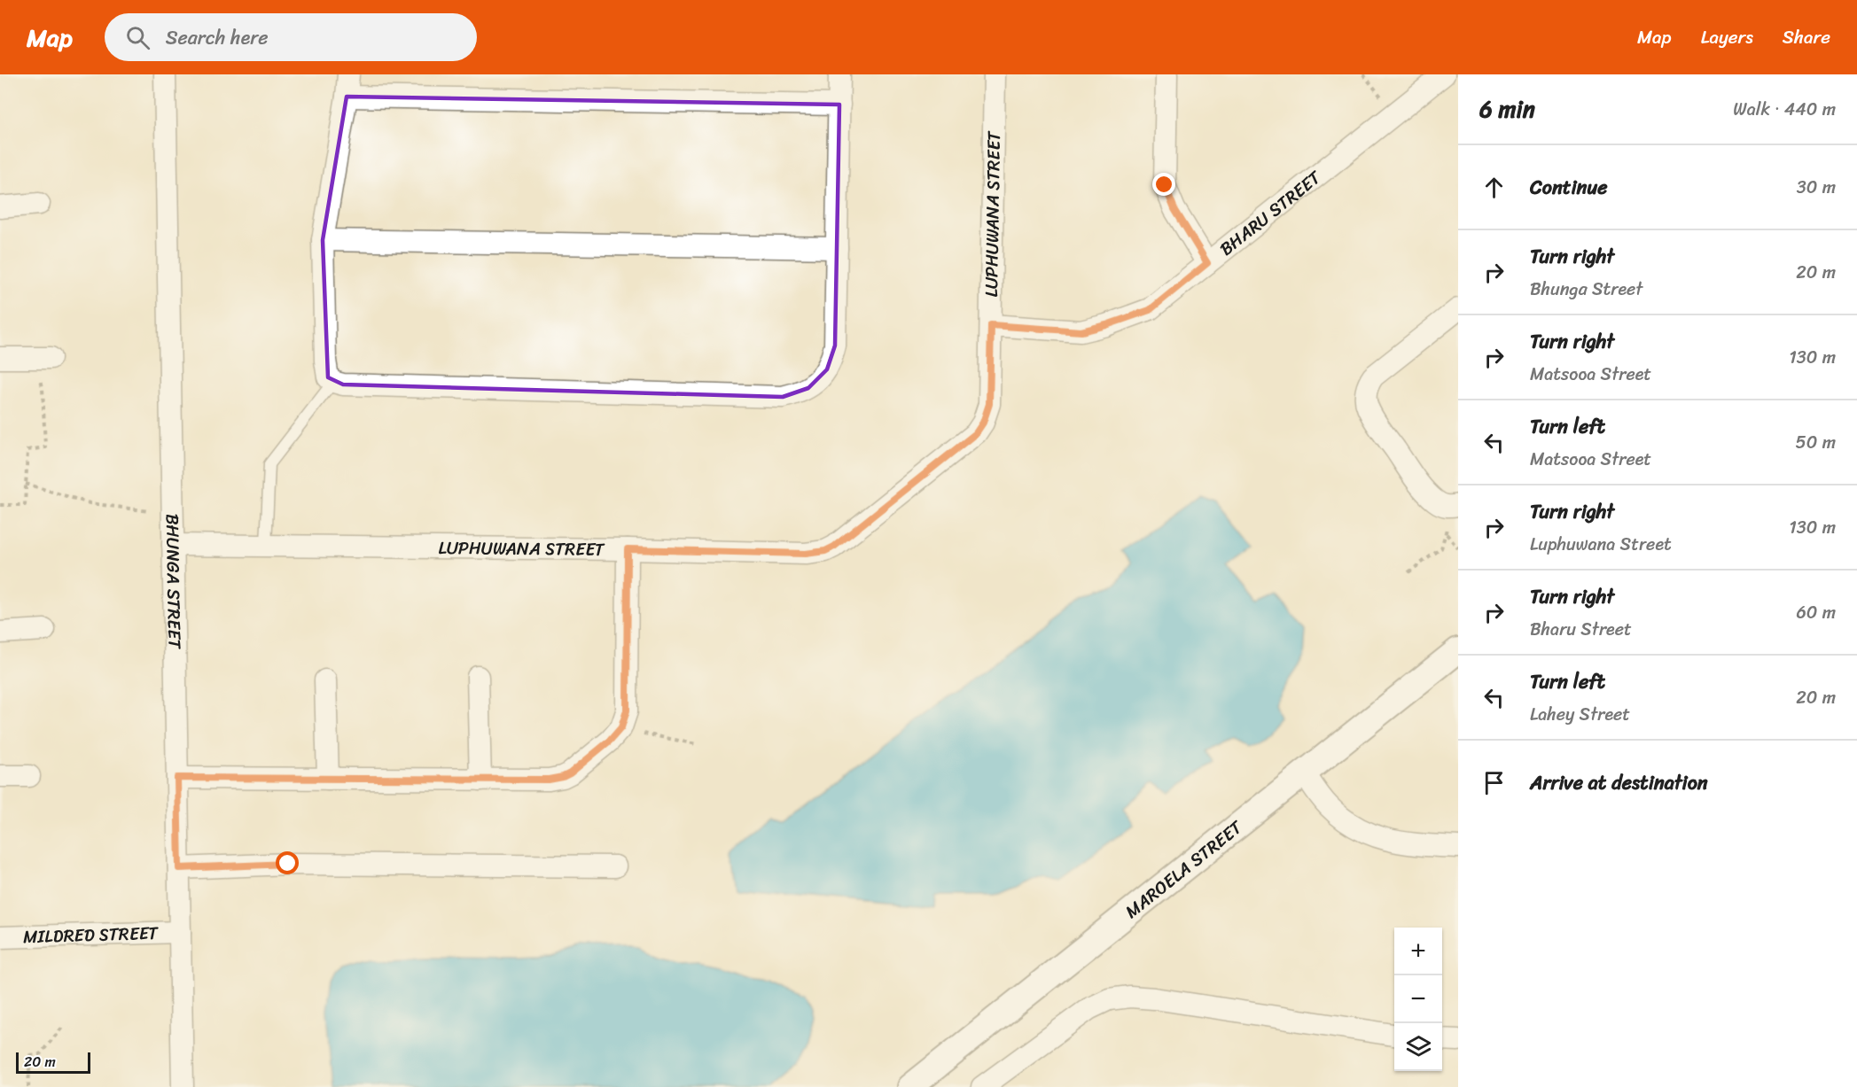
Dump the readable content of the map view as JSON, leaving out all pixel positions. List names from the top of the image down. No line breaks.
{"streets":{"street":["BHARU STREET","LUPHUWANA STREET","BHUNGA STREET","MAROELA STREET","MILDRED STREET"]},"crossings":[["BHARU STREET","LUPHUWANA STREET"],["LUPHUWANA STREET","BHUNGA STREET"],["BHUNGA STREET","MILDRED STREET"]],"scale_bar":"20 m","page":{"header":"Map","search":"Search here","nav":["Map","Layers","Share"],"heading":["6 min","Walk · 440 m"],"list":[["Continue","30 m"],["Turn right","Bhunga Street","20 m"],["Turn right","Matsooa Street","130 m"],["Turn left","Matsooa Street","50 m"],["Turn right","Luphuwana Street","130 m"],["Turn right","Bharu Street","60 m"],["Turn left","Lahey Street","20 m"],"Arrive at destination"],"map_buttons":["+","−"],"scale":"20 m"}}
